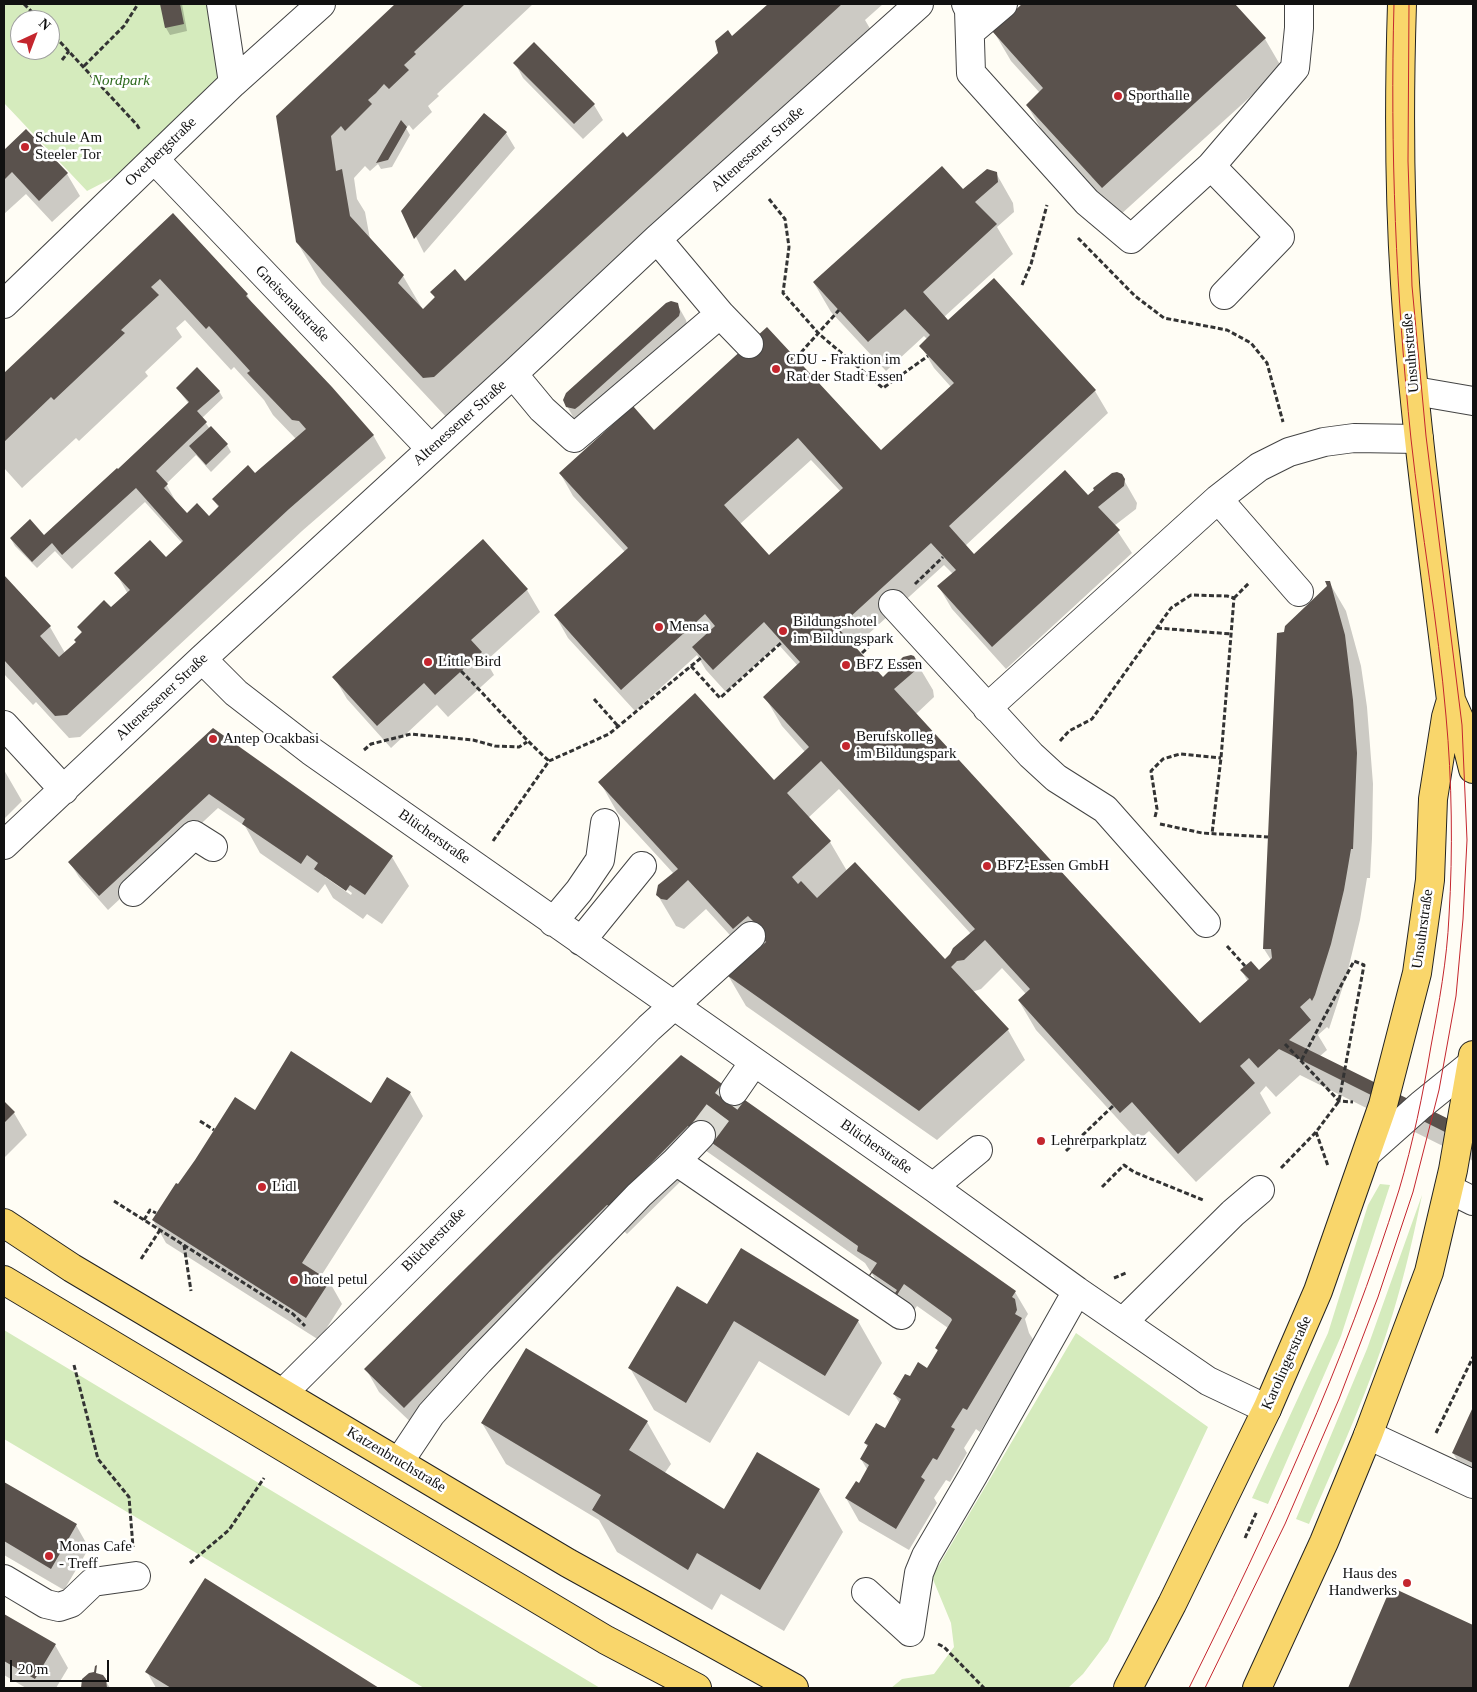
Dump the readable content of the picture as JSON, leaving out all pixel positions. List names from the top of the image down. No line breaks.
{"streets":{"main road":["Unsuhrstraße","Karolingerstraße","Katzenbruchstraße"],"street":["Altenessener Straße","Overbergstraße","Gneisenaustraße","Blücherstraße"]},"crossings":[["Altenessener Straße","Gneisenaustraße"],["Altenessener Straße","Blücherstraße"],["Overbergstraße","Gneisenaustraße"],["Unsuhrstraße","Karolingerstraße"],["Blücherstraße","Karolingerstraße"],["Blücherstraße","Katzenbruchstraße"]],"parks":["Nordpark"],"places":["Sporthalle","Schule Am Steeler Tor","CDU - Fraktion im Rat der Stadt Essen","Mensa","Bildungshotel im Bildungspark","Little Bird","BFZ Essen","Antep Ocakbasi","Berufskolleg im Bildungspark","BFZ-Essen GmbH","Lehrerparkplatz","Lidl","hotel petul","Monas Cafe - Treff","Haus des Handwerks"],"scale_bar":"20 m","north":"top right"}
